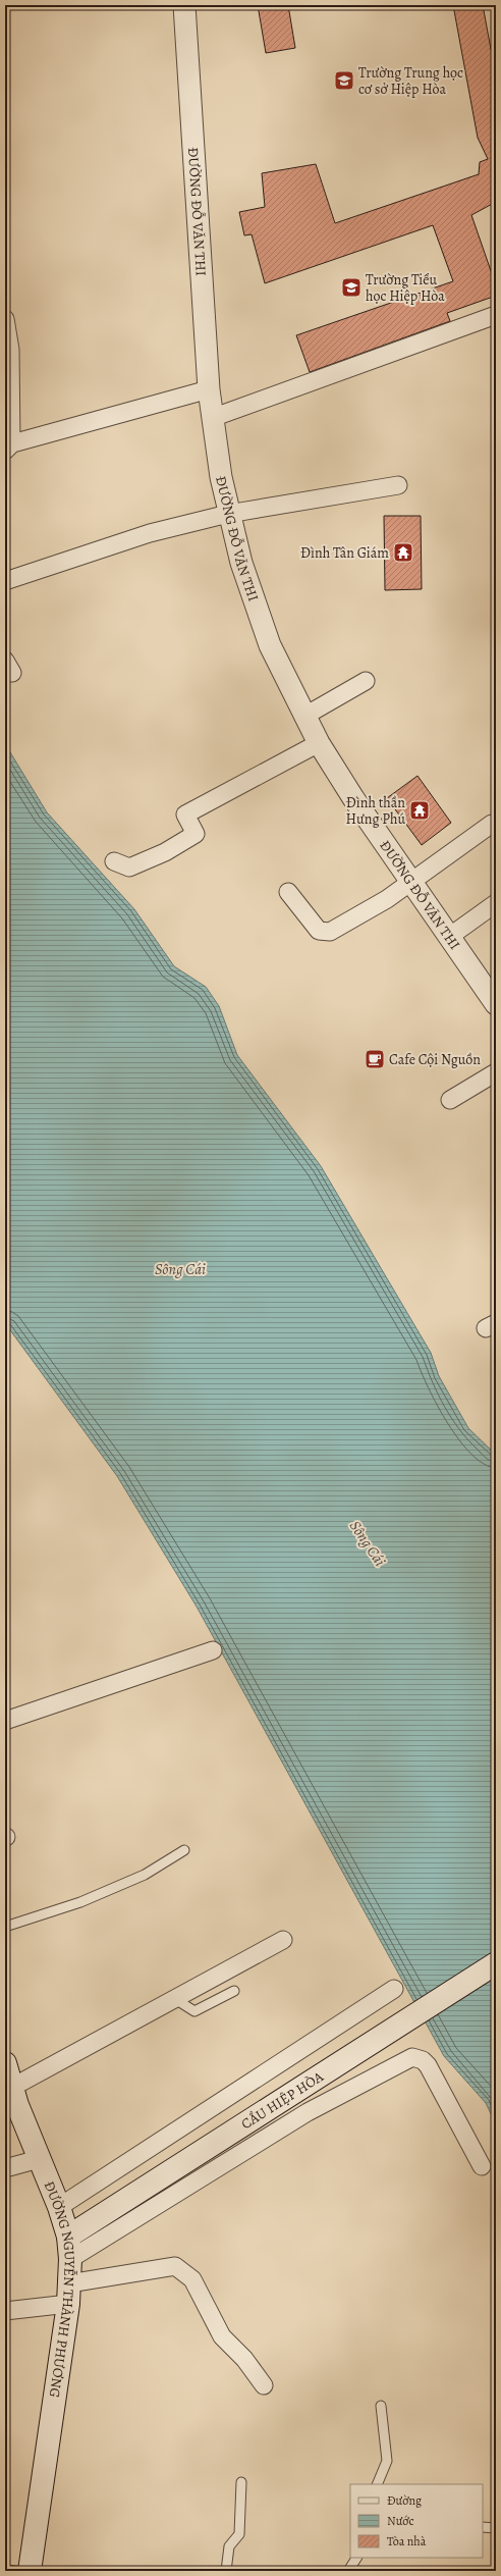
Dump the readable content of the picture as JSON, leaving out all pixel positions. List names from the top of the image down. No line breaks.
{"streets":{"main road":["CẦU HIỆP HÒA","ĐƯỜNG NGUYỄN THÀNH PHƯƠNG"],"street":["ĐƯỜNG ĐỖ VĂN THI"]},"crossings":[["CẦU HIỆP HÒA","ĐƯỜNG NGUYỄN THÀNH PHƯƠNG"]],"water":["Sông Cái"],"places":{"school or university":["Trường Trung học cơ sở Hiệp Hòa","Trường Tiểu học Hiệp Hòa"],"temple":["Đình Tân Giám","Đình thần Hưng Phú"],"cafe":["Cafe Cội Nguồn"]},"legend":["Đường","Nước","Tòa nhà"]}
